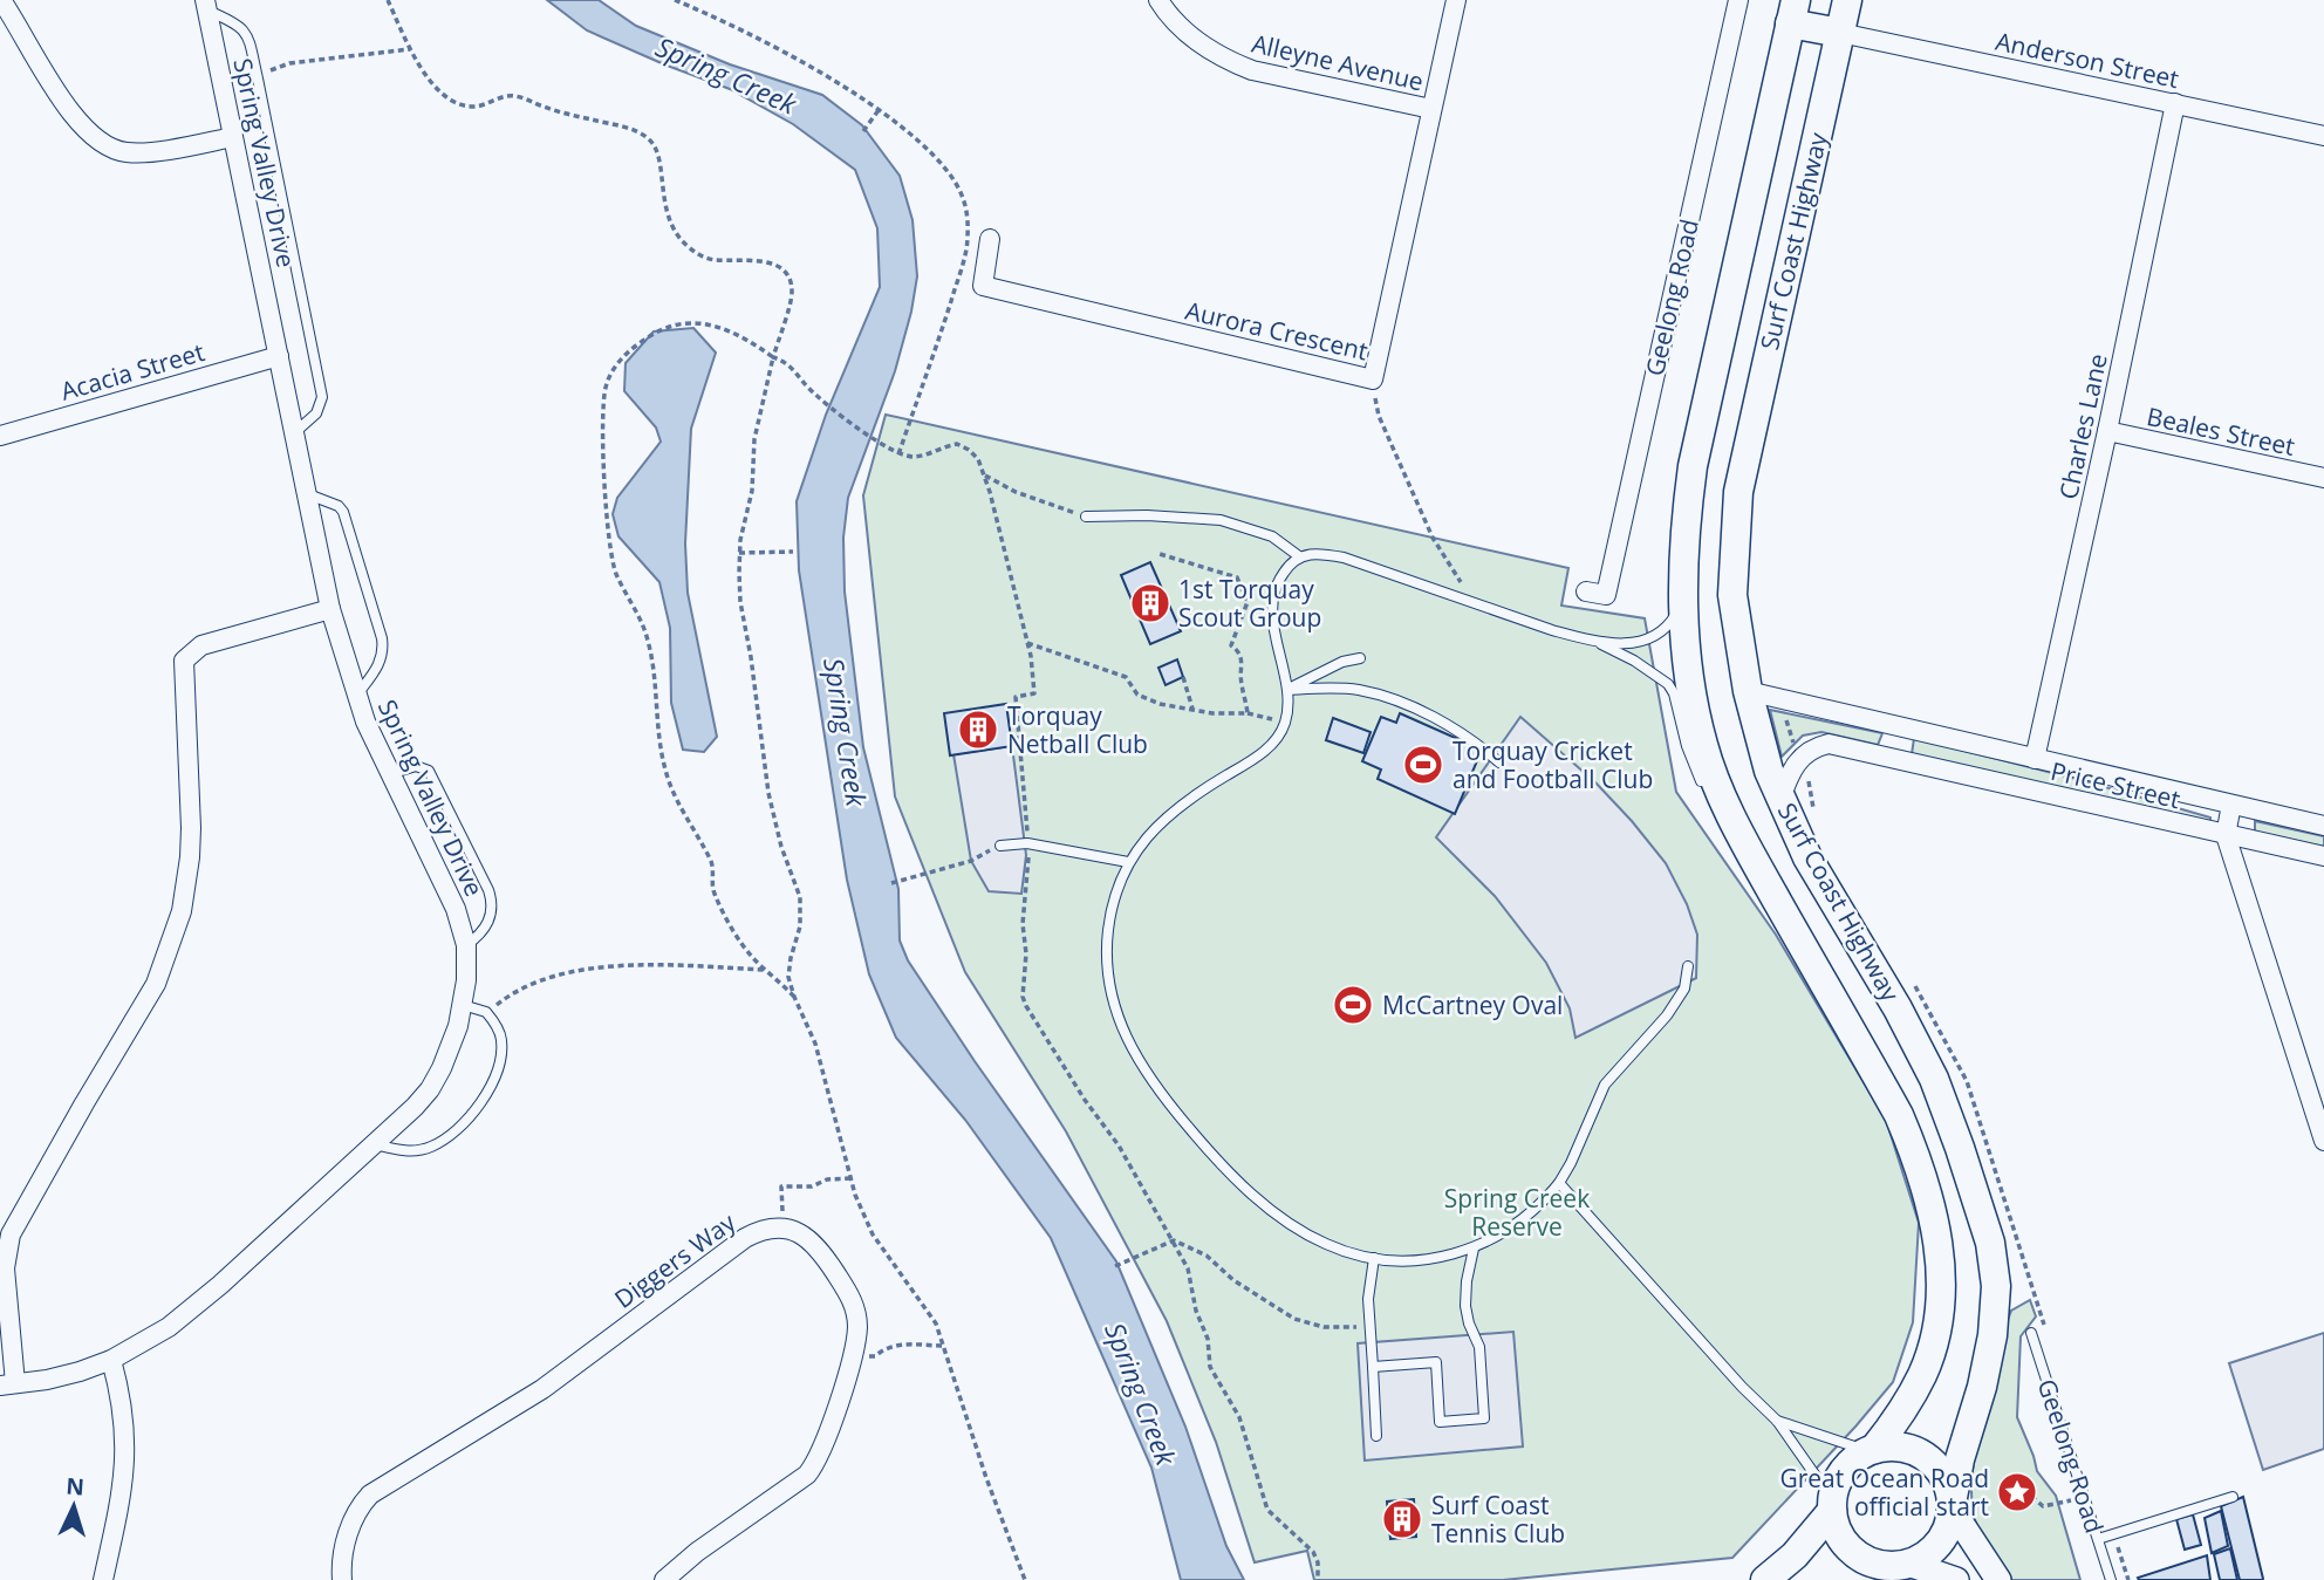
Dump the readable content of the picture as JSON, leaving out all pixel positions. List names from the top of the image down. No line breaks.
{"streets":{"main road":["Surf Coast Highway"],"street":["Anderson Street","Alleyne Avenue","Spring Valley Drive","Geelong Road","Aurora Crescent","Acacia Street","Charles Lane","Beales Street","Price Street","Diggers Way"]},"crossings":[["Anderson Street","Surf Coast Highway"],["Anderson Street","Charles Lane"],["Alleyne Avenue","Aurora Crescent"],["Spring Valley Drive","Acacia Street"],["Surf Coast Highway","Price Street"],["Charles Lane","Beales Street"],["Charles Lane","Price Street"]],"water":["Spring Creek"],"parks":["Spring Creek Reserve"],"places":{"building":["1st Torquay Scout Group","Torquay Netball Club","Surf Coast Tennis Club"],"sports":["Torquay Cricket and Football Club","McCartney Oval"],"place":["Great Ocean Road official start"]},"north":"top"}
